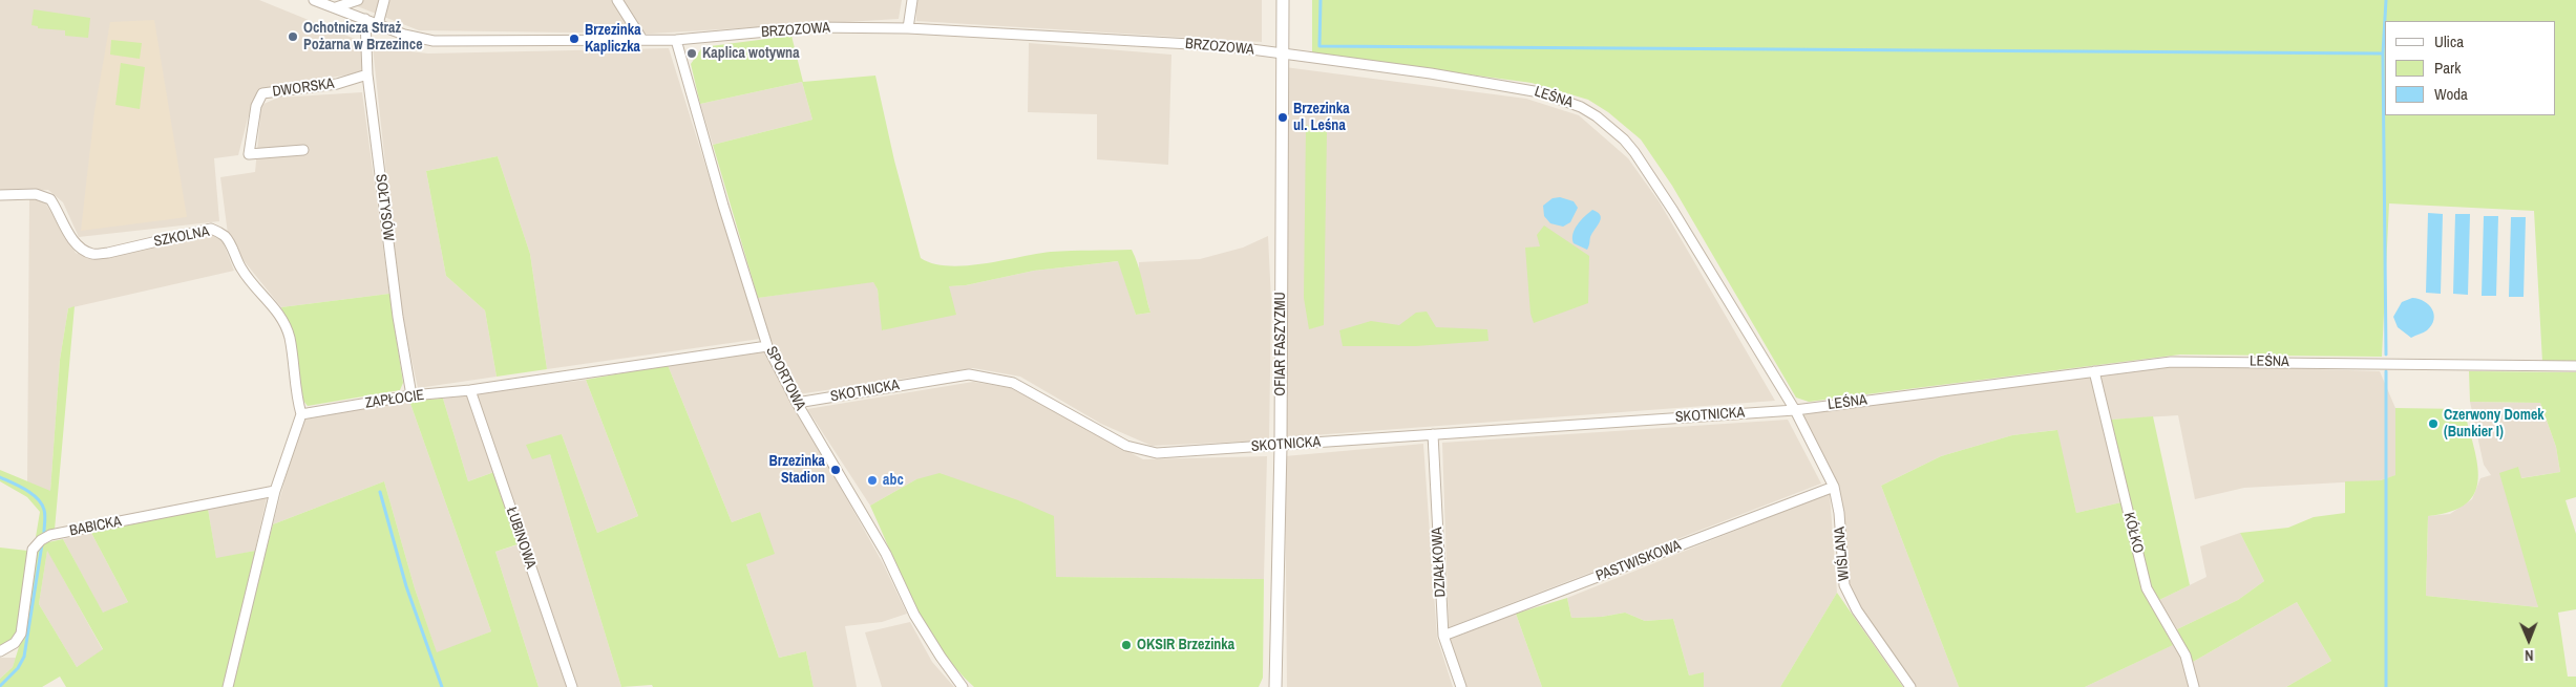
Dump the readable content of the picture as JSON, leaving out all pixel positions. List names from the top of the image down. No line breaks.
{"streets":{"street":["BRZOZOWA","DWORSKA","LEŚNA","SOŁTYSÓW","SZKOLNA","OFIAR FASZYZMU","SPORTOWA","SKOTNICKA","ZAPŁOCIE","BABICKA","KÓŁKO","ŁUBINOWA","WIŚLANA","PASTWISKOWA","DZIAŁKOWA"]},"crossings":[["BRZOZOWA","LEŚNA"],["BRZOZOWA","SOŁTYSÓW"],["BRZOZOWA","OFIAR FASZYZMU"],["BRZOZOWA","SPORTOWA"],["DWORSKA","SOŁTYSÓW"],["LEŚNA","OFIAR FASZYZMU"],["LEŚNA","SKOTNICKA"],["LEŚNA","KÓŁKO"],["LEŚNA","WIŚLANA"],["SOŁTYSÓW","ZAPŁOCIE"],["SZKOLNA","ZAPŁOCIE"],["OFIAR FASZYZMU","SKOTNICKA"],["SPORTOWA","SKOTNICKA"],["SPORTOWA","ZAPŁOCIE"],["SKOTNICKA","WIŚLANA"],["SKOTNICKA","DZIAŁKOWA"],["ZAPŁOCIE","ŁUBINOWA"],["WIŚLANA","PASTWISKOWA"],["PASTWISKOWA","DZIAŁKOWA"]],"places":["Ochotnicza Straż Pożarna w Brzezince","Brzezinka Kapliczka","Kaplica wotywna","Brzezinka ul. Leśna","Czerwony Domek (Bunkier I)","Brzezinka Stadion","abc","OKSIR Brzezinka"],"legend":["Ulica","Park","Woda"],"north":"bottom"}
